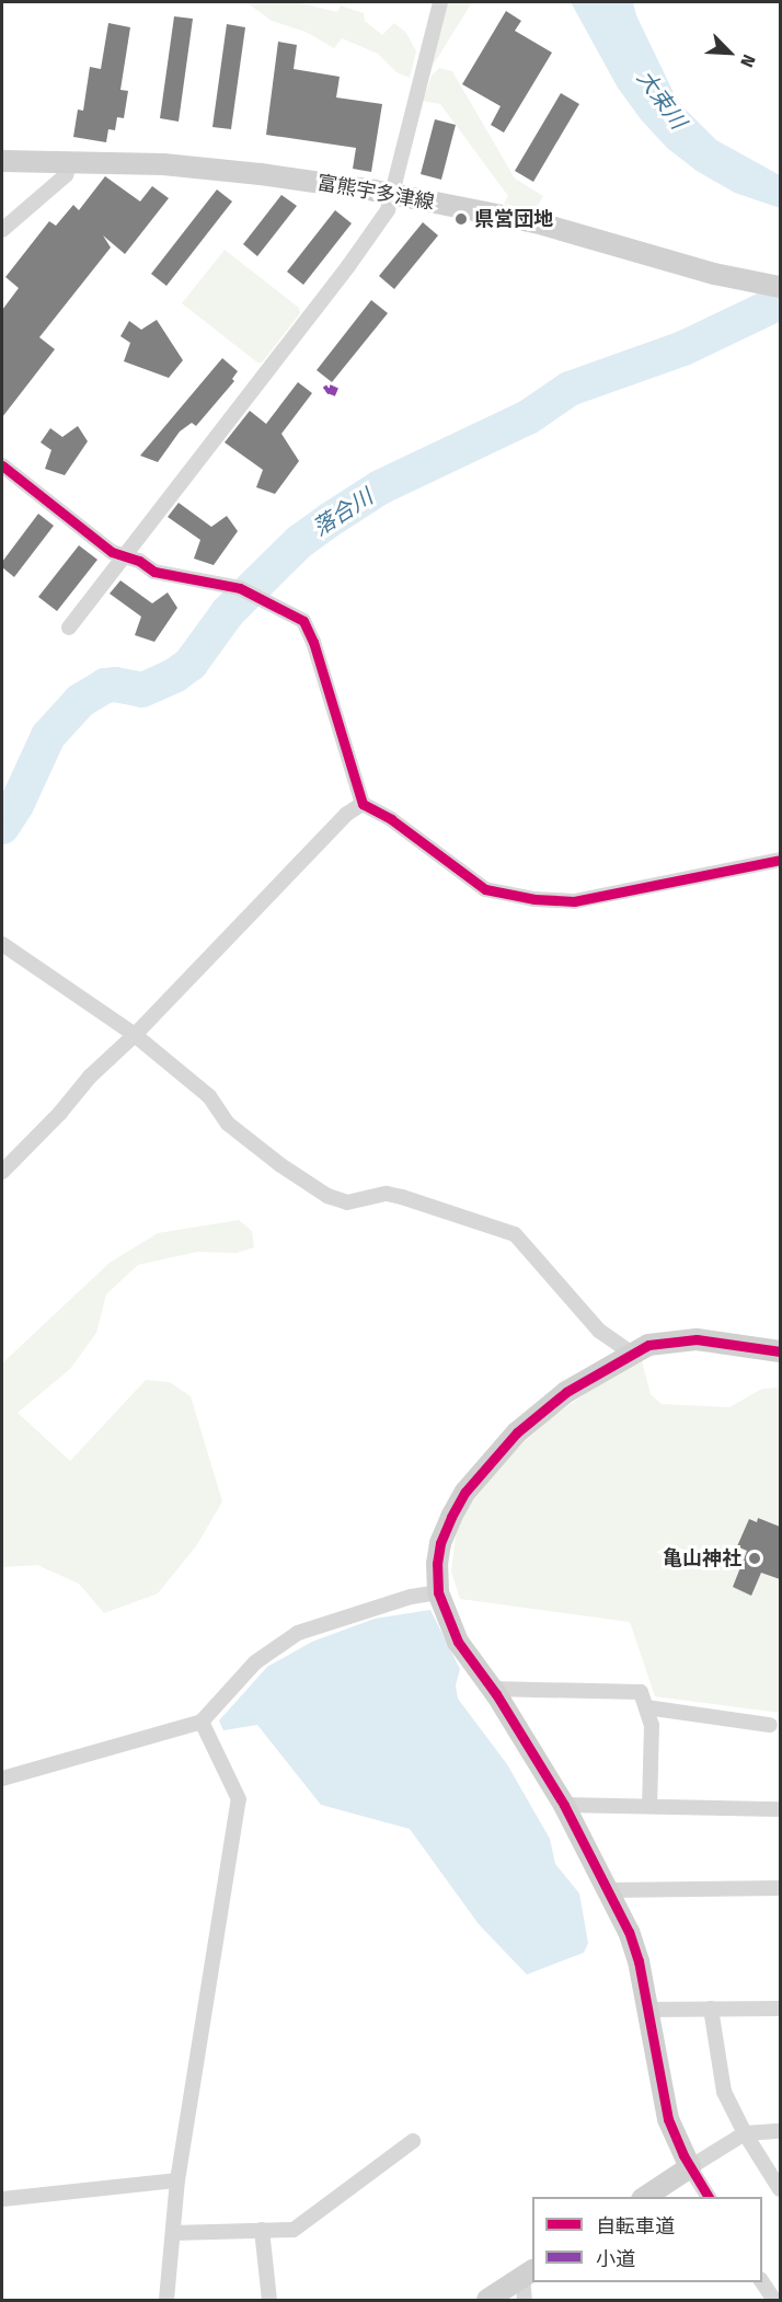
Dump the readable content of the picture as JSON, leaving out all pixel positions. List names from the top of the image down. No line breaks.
{"streets":{"street":["富熊宇多津線"]},"water":["大束川","落合川"],"places":["県営団地","亀山神社"],"legend":["自転車道","小道"],"north":"bottom right"}
